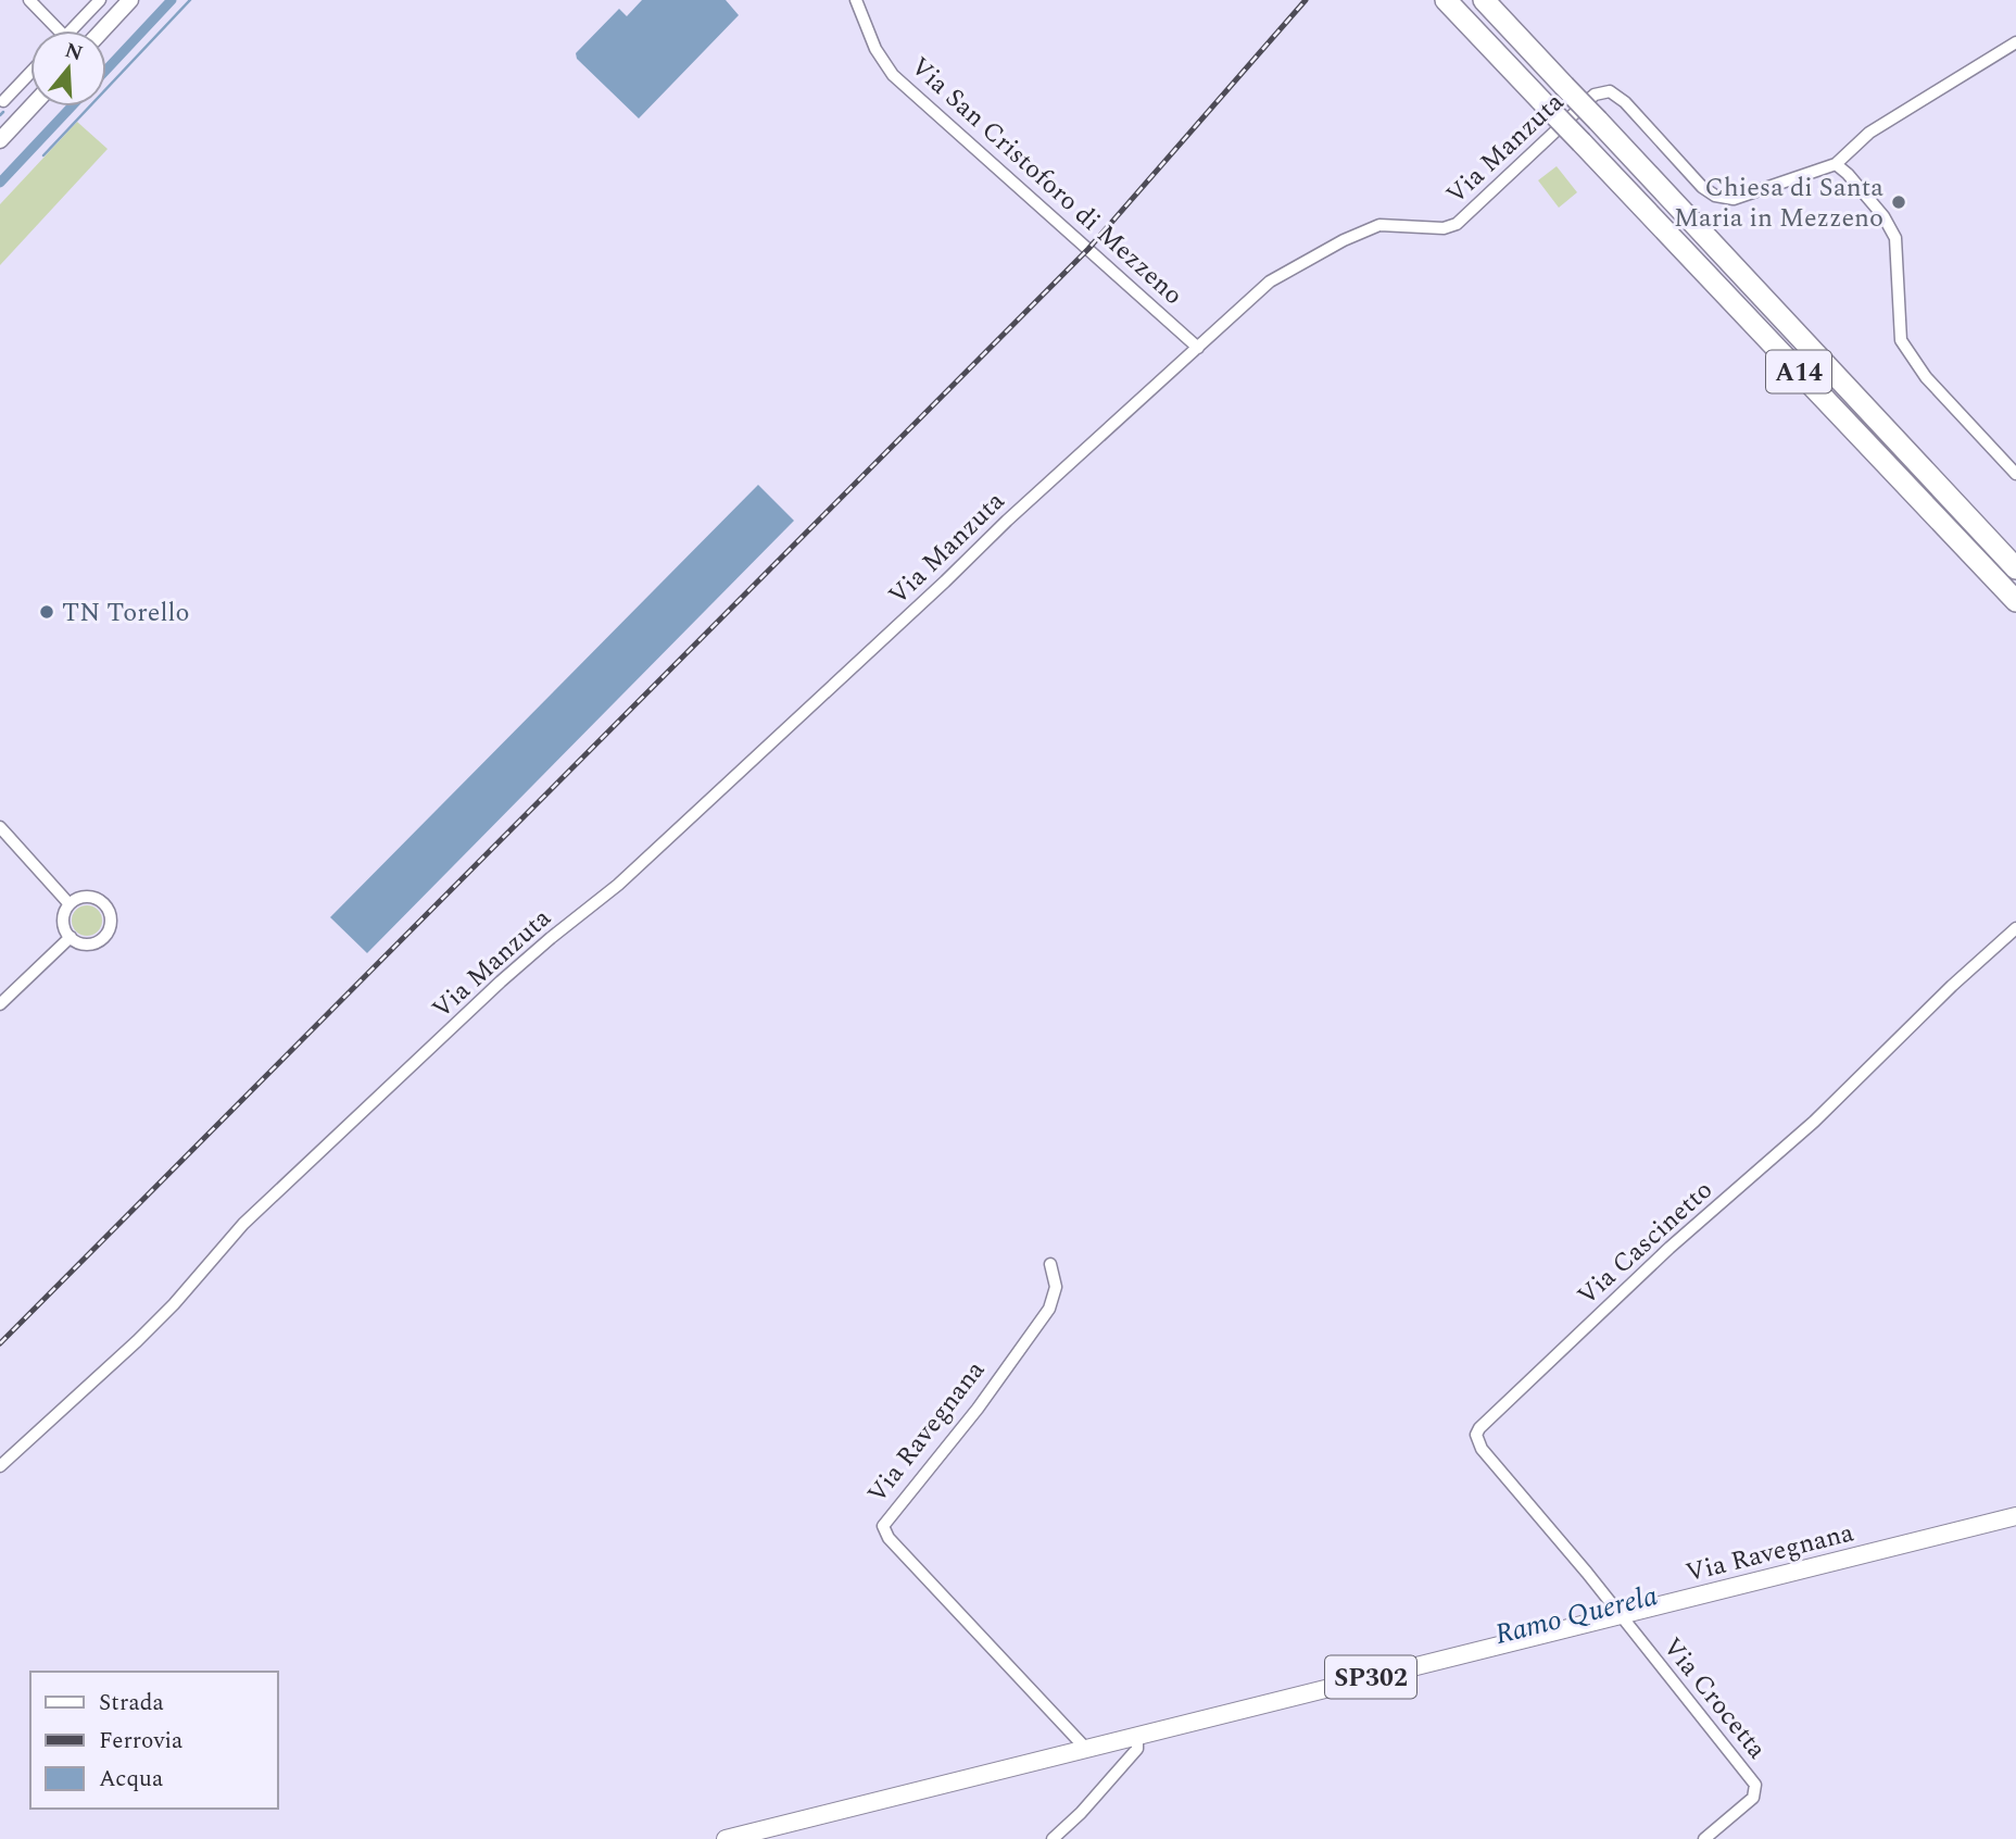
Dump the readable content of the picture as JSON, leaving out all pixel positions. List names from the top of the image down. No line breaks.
{"streets":{"highway":["A14"],"main road":["Via Ravegnana","SP302"],"street":["Via Manzuta","Via San Cristoforo di Mezzeno","Via Cascinetto","Via Crocetta"]},"crossings":[["Via Manzuta","Via San Cristoforo di Mezzeno"],["Via Cascinetto","Via Ravegnana"],["Via Cascinetto","Via Crocetta"],["Via Ravegnana","Via Crocetta"]],"water":["Ramo Querela"],"places":["Chiesa di Santa Maria in Mezzeno","TN Torello"],"legend":["Strada","Ferrovia","Acqua"],"north":"top"}
